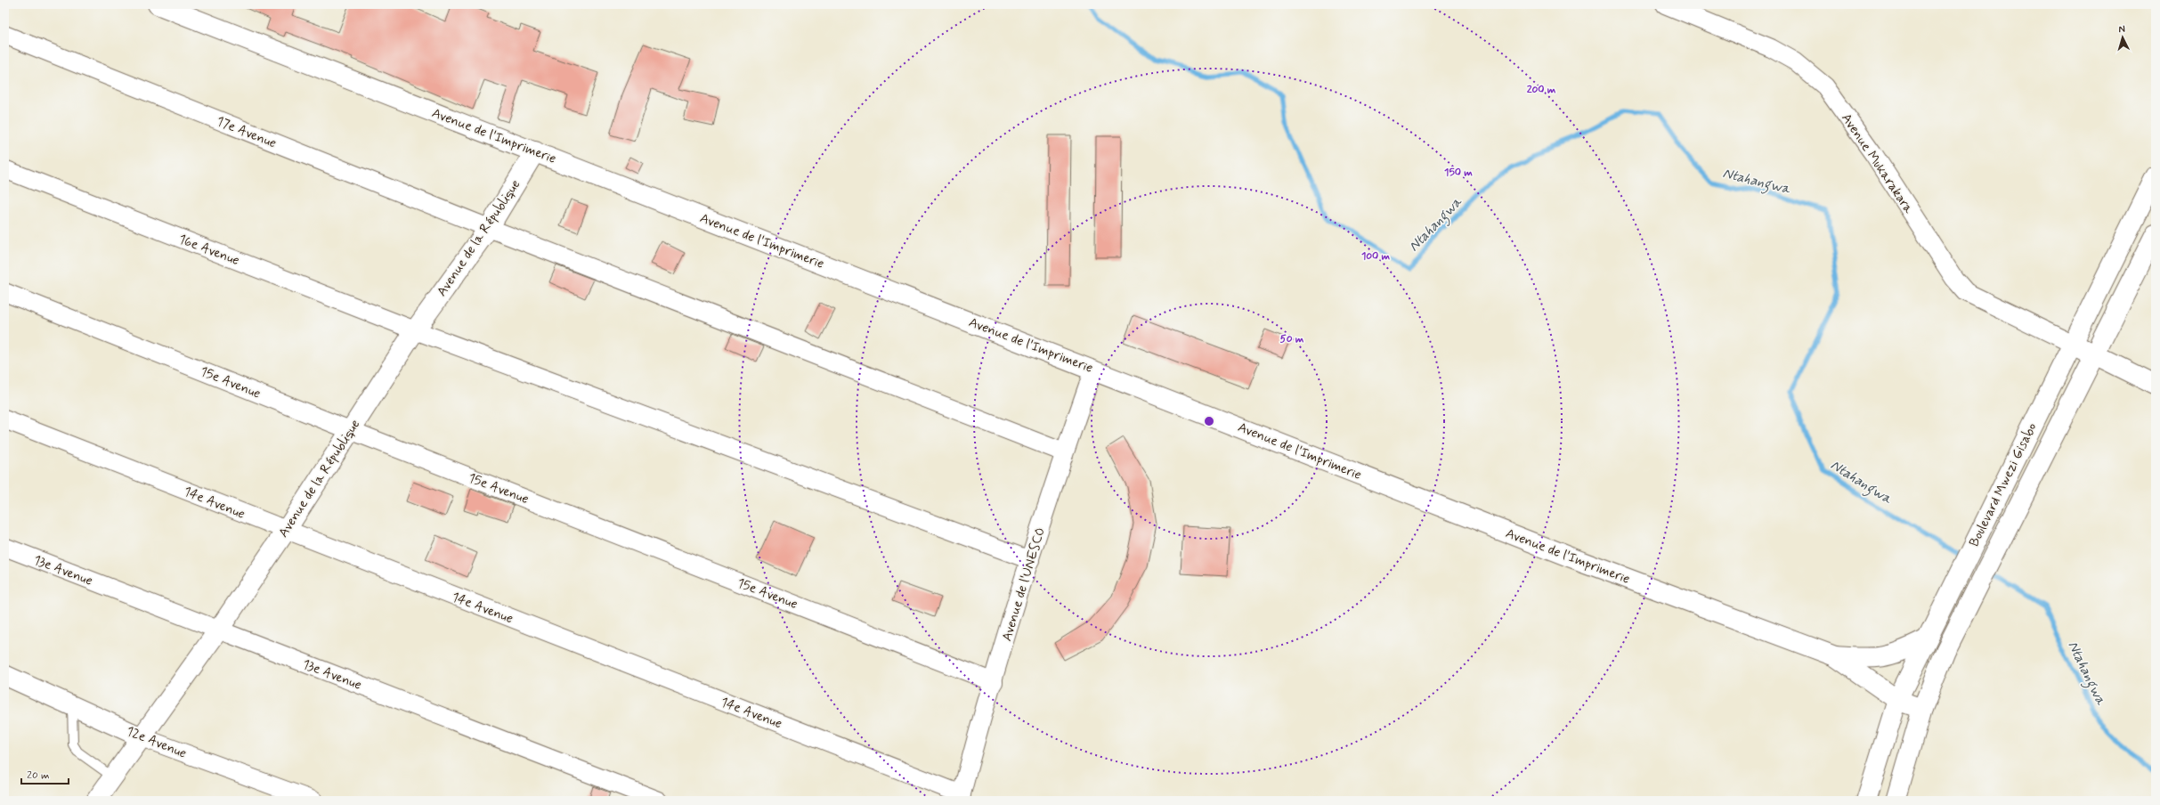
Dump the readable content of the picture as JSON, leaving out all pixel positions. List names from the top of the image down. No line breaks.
{"streets":{"street":["17e Avenue","Avenue de l'Imprimerie","Avenue Mukarakara","Avenue de la République","16e Avenue","15e Avenue","Boulevard Mwezi Gisabo","14e Avenue","13e Avenue","Avenue de l'UNESCO","12e Avenue"]},"crossings":[["17e Avenue","Avenue de la République"],["17e Avenue","Avenue de l'UNESCO"],["Avenue de l'Imprimerie","Avenue de la République"],["Avenue de l'Imprimerie","Boulevard Mwezi Gisabo"],["Avenue de l'Imprimerie","Avenue de l'UNESCO"],["Avenue Mukarakara","Boulevard Mwezi Gisabo"],["Avenue de la République","16e Avenue"],["Avenue de la République","15e Avenue"],["Avenue de la République","14e Avenue"],["Avenue de la République","13e Avenue"],["Avenue de la République","12e Avenue"],["16e Avenue","Avenue de l'UNESCO"],["15e Avenue","Avenue de l'UNESCO"],["14e Avenue","Avenue de l'UNESCO"]],"water":["Ntahangwa"],"scale_bar":"20 m","north":"top","rings":["200 m","150 m","100 m","50 m"]}
